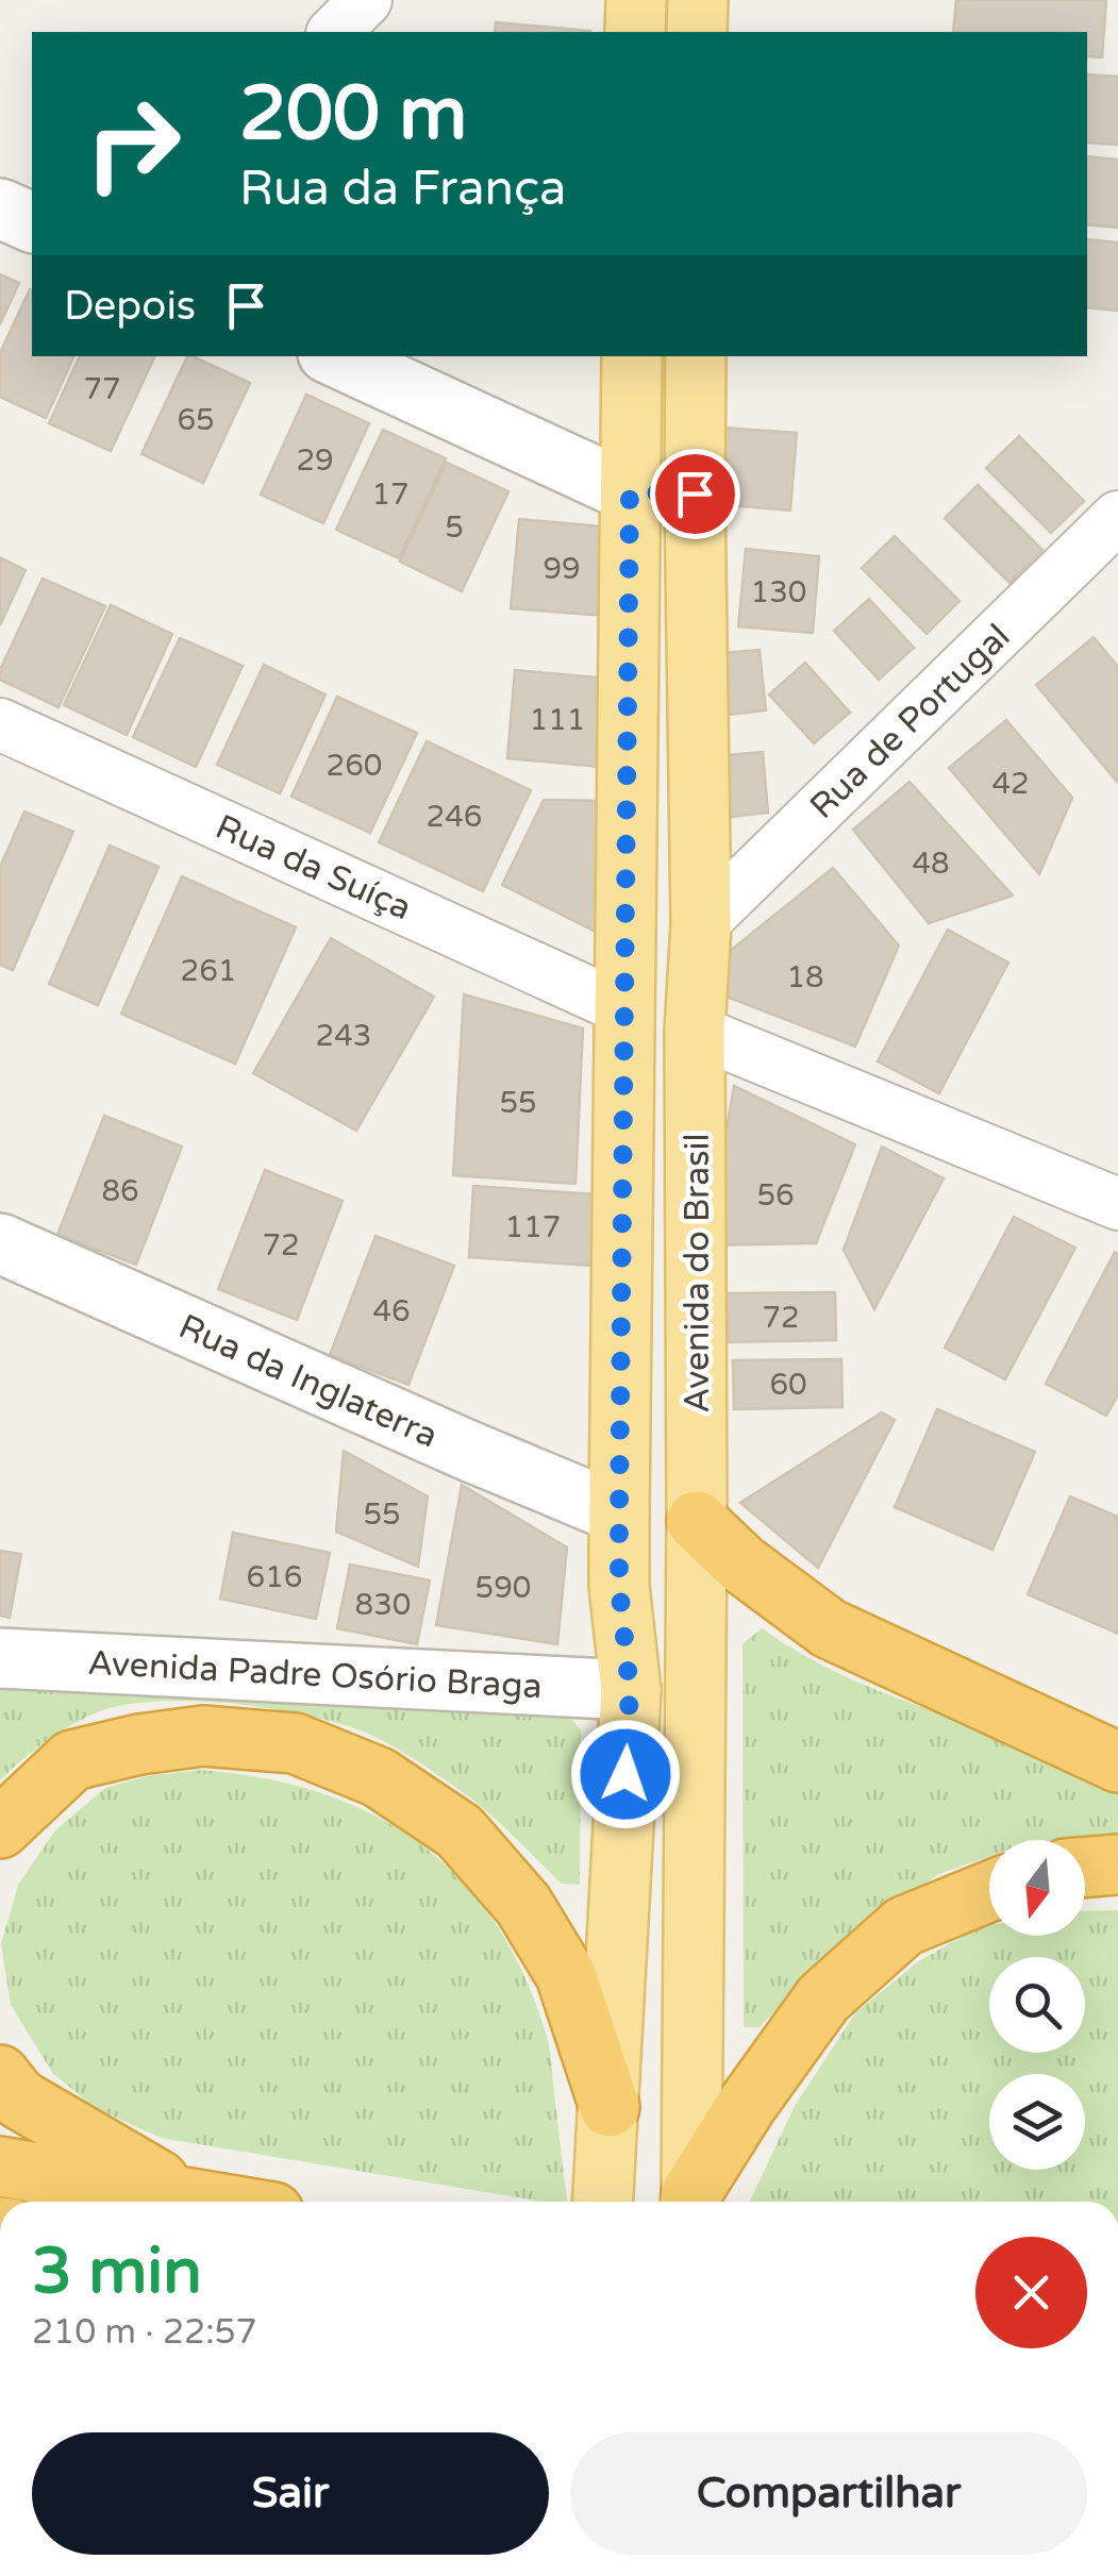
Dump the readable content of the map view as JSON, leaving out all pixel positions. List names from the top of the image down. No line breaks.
{"streets":{"main road":["Avenida do Brasil"],"street":["Rua de Portugal","Rua da Suíça","Rua da Inglaterra","Avenida Padre Osório Braga"]},"crossings":[["Rua de Portugal","Avenida do Brasil"],["Rua da Suíça","Avenida do Brasil"],["Avenida do Brasil","Rua da Inglaterra"],["Avenida do Brasil","Avenida Padre Osório Braga"]],"house_numbers":["77","65","29","17","5","99","130","111","260","42","246","48","261","18","243","55","86","56","117","72","46","72","60","55","616","590","830"],"north":"bottom","page":{"turn":["200 m","Rua da França"],"then":"Depois","heading":["3 min","210 m · 22:57"],"buttons":["Sair","Compartilhar"]}}
